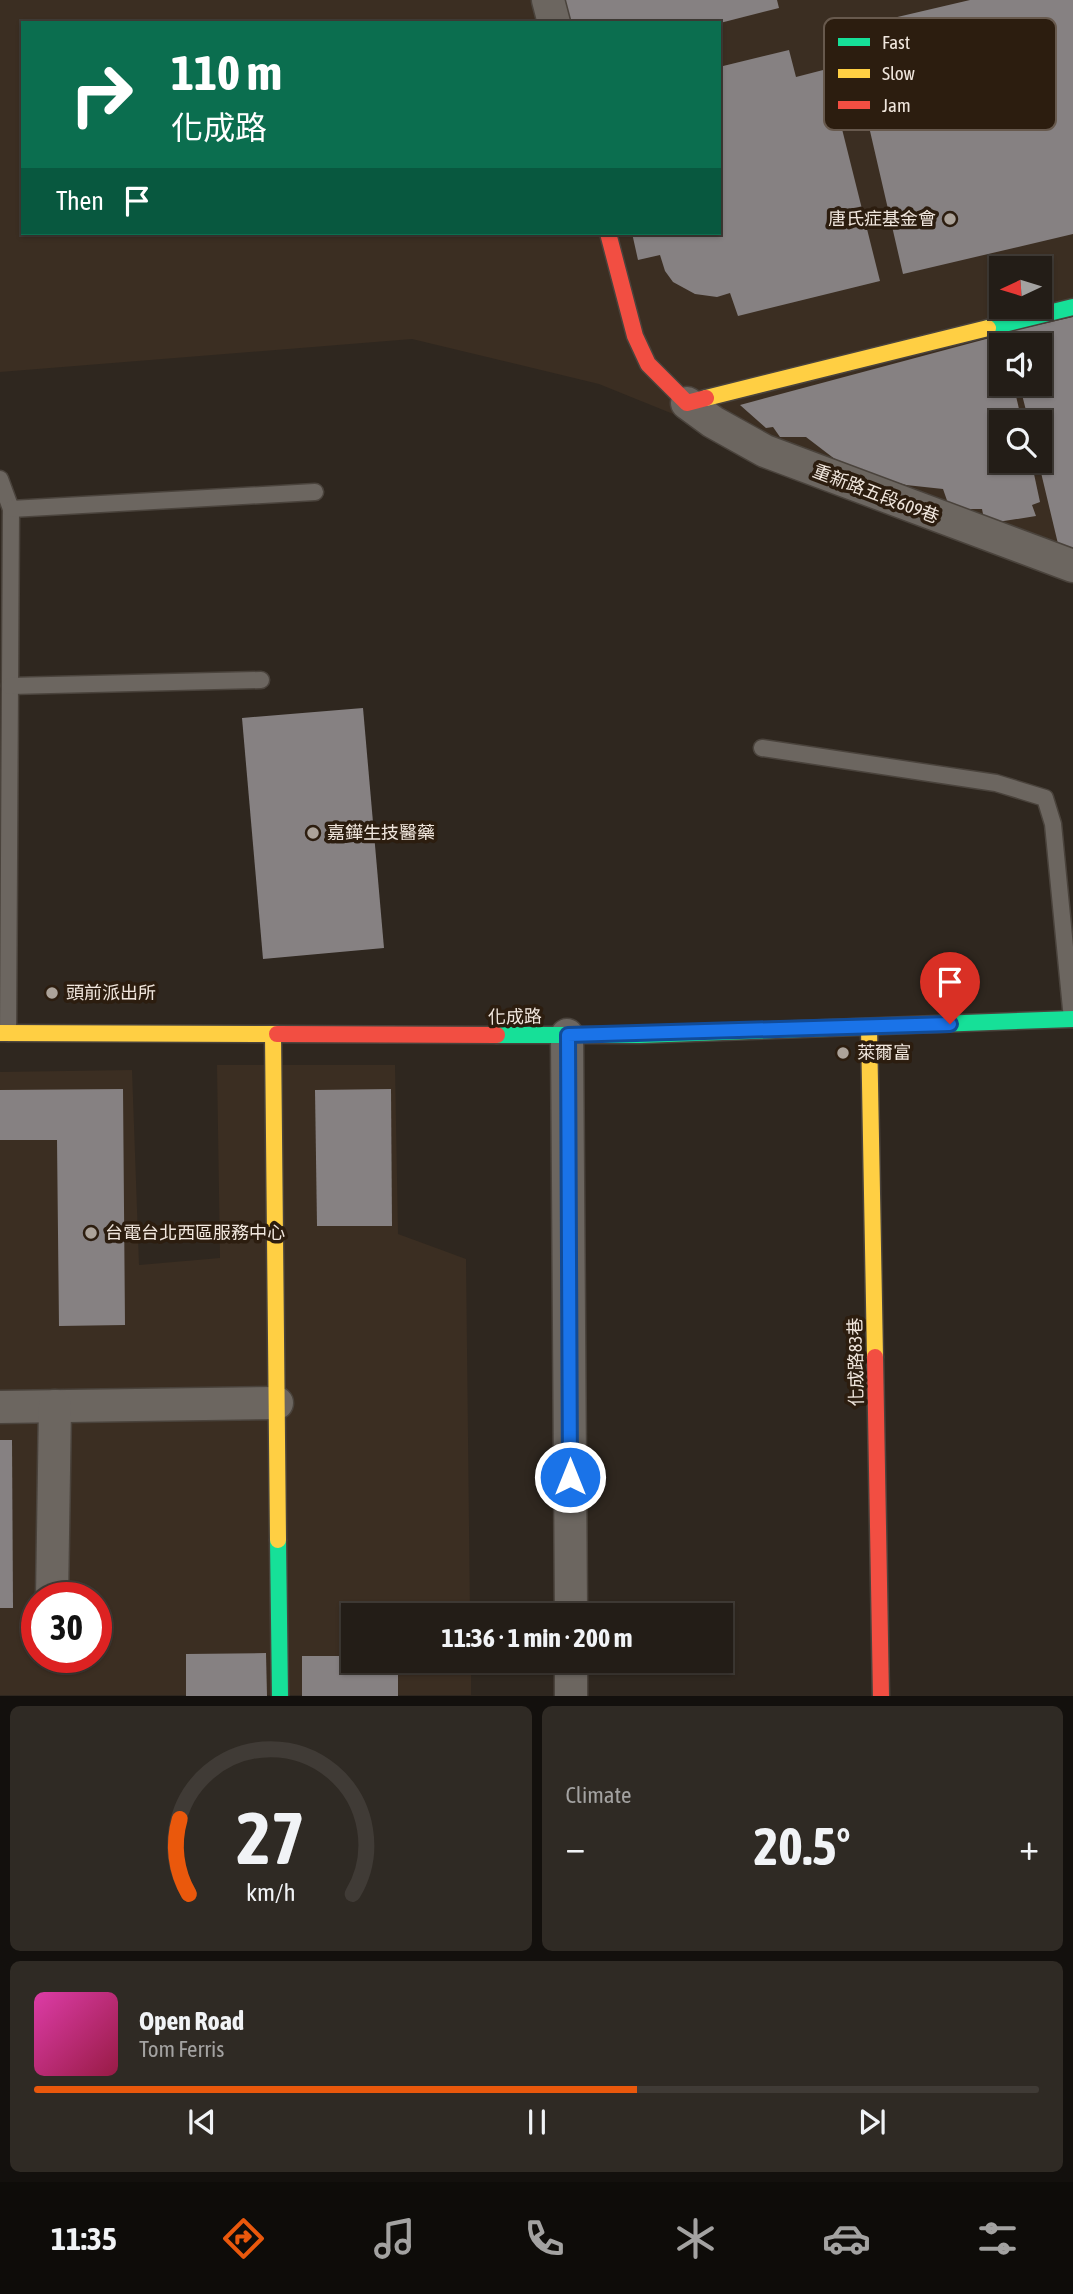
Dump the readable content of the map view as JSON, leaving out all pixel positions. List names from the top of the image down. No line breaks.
{"streets":{"street":["重新路五段609巷","化成路","化成路83巷"]},"crossings":[["化成路","化成路83巷"]],"places":["唐氏症基金會","嘉鏵生技醫藥","頭前派出所","萊爾富","台電台北西區服務中心"],"legend":["Fast","Slow","Jam"],"north":"left","page":{"turn":["110 m","化成路"],"then":"Then","limit":"30","trip":"11:36 · 1 min · 200 m","tile":"Climate","heat":["−","20.5°","+"],"song":["Open Road","Tom Ferris"],"tabs":"11:35","gauge":["27","km/h"]}}
